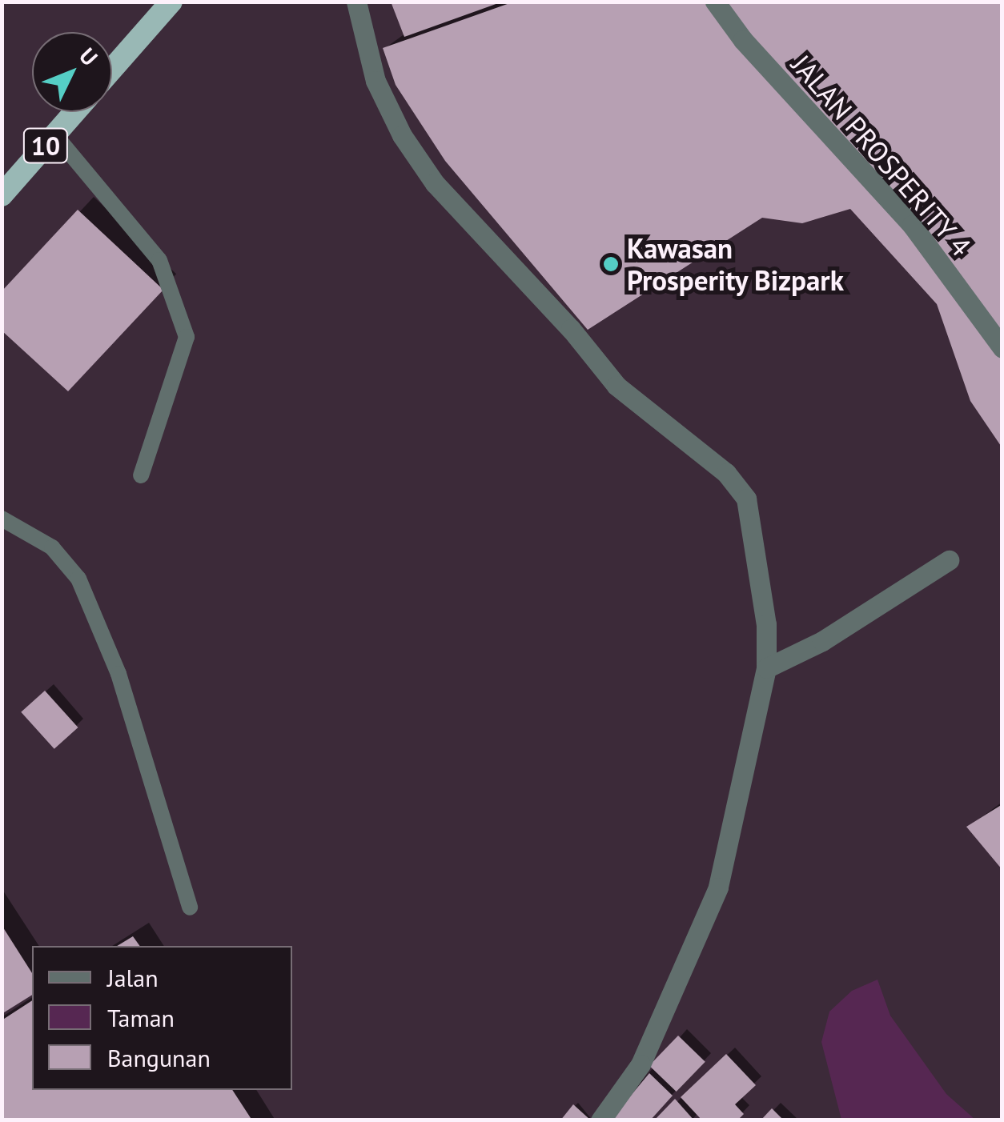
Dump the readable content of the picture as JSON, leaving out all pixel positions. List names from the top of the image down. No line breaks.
{"streets":{"highway":["10"],"street":["JALAN PROSPERITY 4"]},"places":["Kawasan Prosperity Bizpark"],"legend":["Jalan","Taman","Bangunan"],"north":"top right"}
